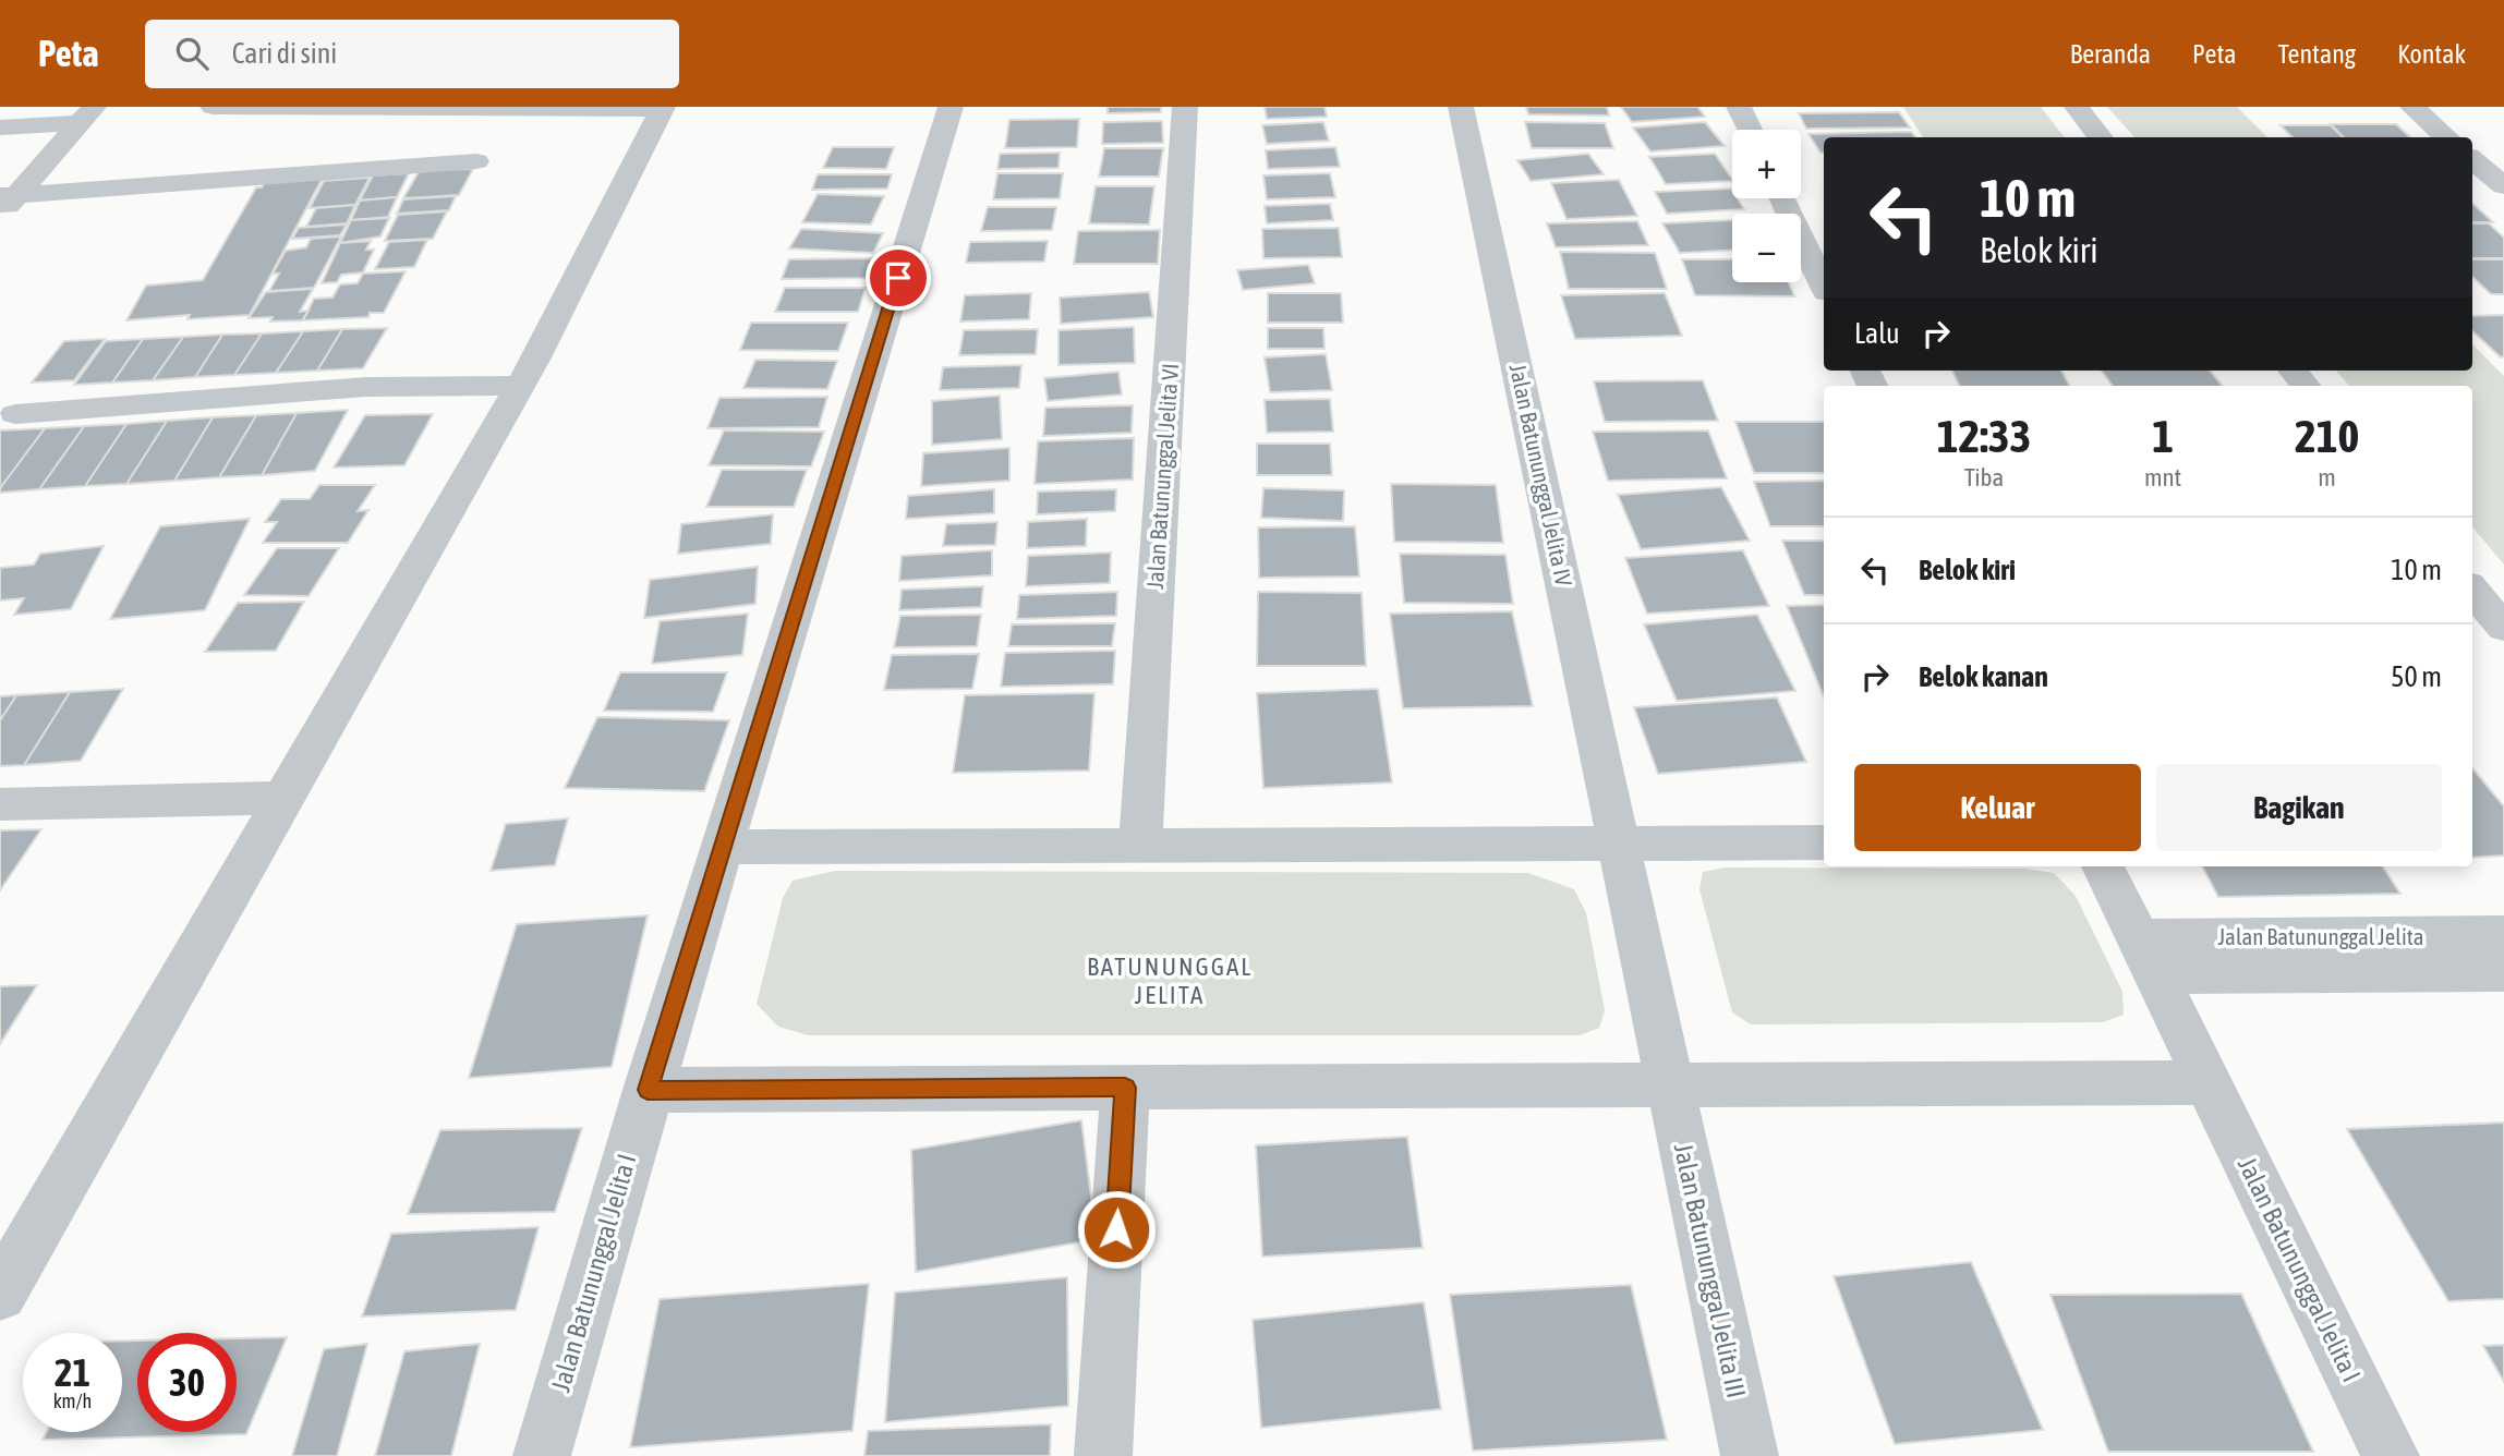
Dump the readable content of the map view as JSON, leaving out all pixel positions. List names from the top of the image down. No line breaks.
{"streets":{"street":["Jalan Batununggal Jelita IV","Jalan Batununggal Jelita VI","Jalan Batununggal Jelita","Jalan Batununggal Jelita I","Jalan Batununggal Jelita III"]},"crossings":[["Jalan Batununggal Jelita IV","Jalan Batununggal Jelita III"],["Jalan Batununggal Jelita","Jalan Batununggal Jelita I"]],"districts":["BATUNUNGGAL JELITA"],"page":{"header":"Peta","search":"Cari di sini","nav":["Beranda","Peta","Tentang","Kontak"],"map_buttons":["+","−"],"turn":["10 m","Belok kiri"],"then":"Lalu","eta":["12:33","Tiba","1","mnt","210","m"],"list":[{"name":"Belok kiri","value":"10 m"},{"name":"Belok kanan","value":"50 m"}],"buttons":["Keluar","Bagikan"],"speed":"21 km/h","limit":"30"}}
